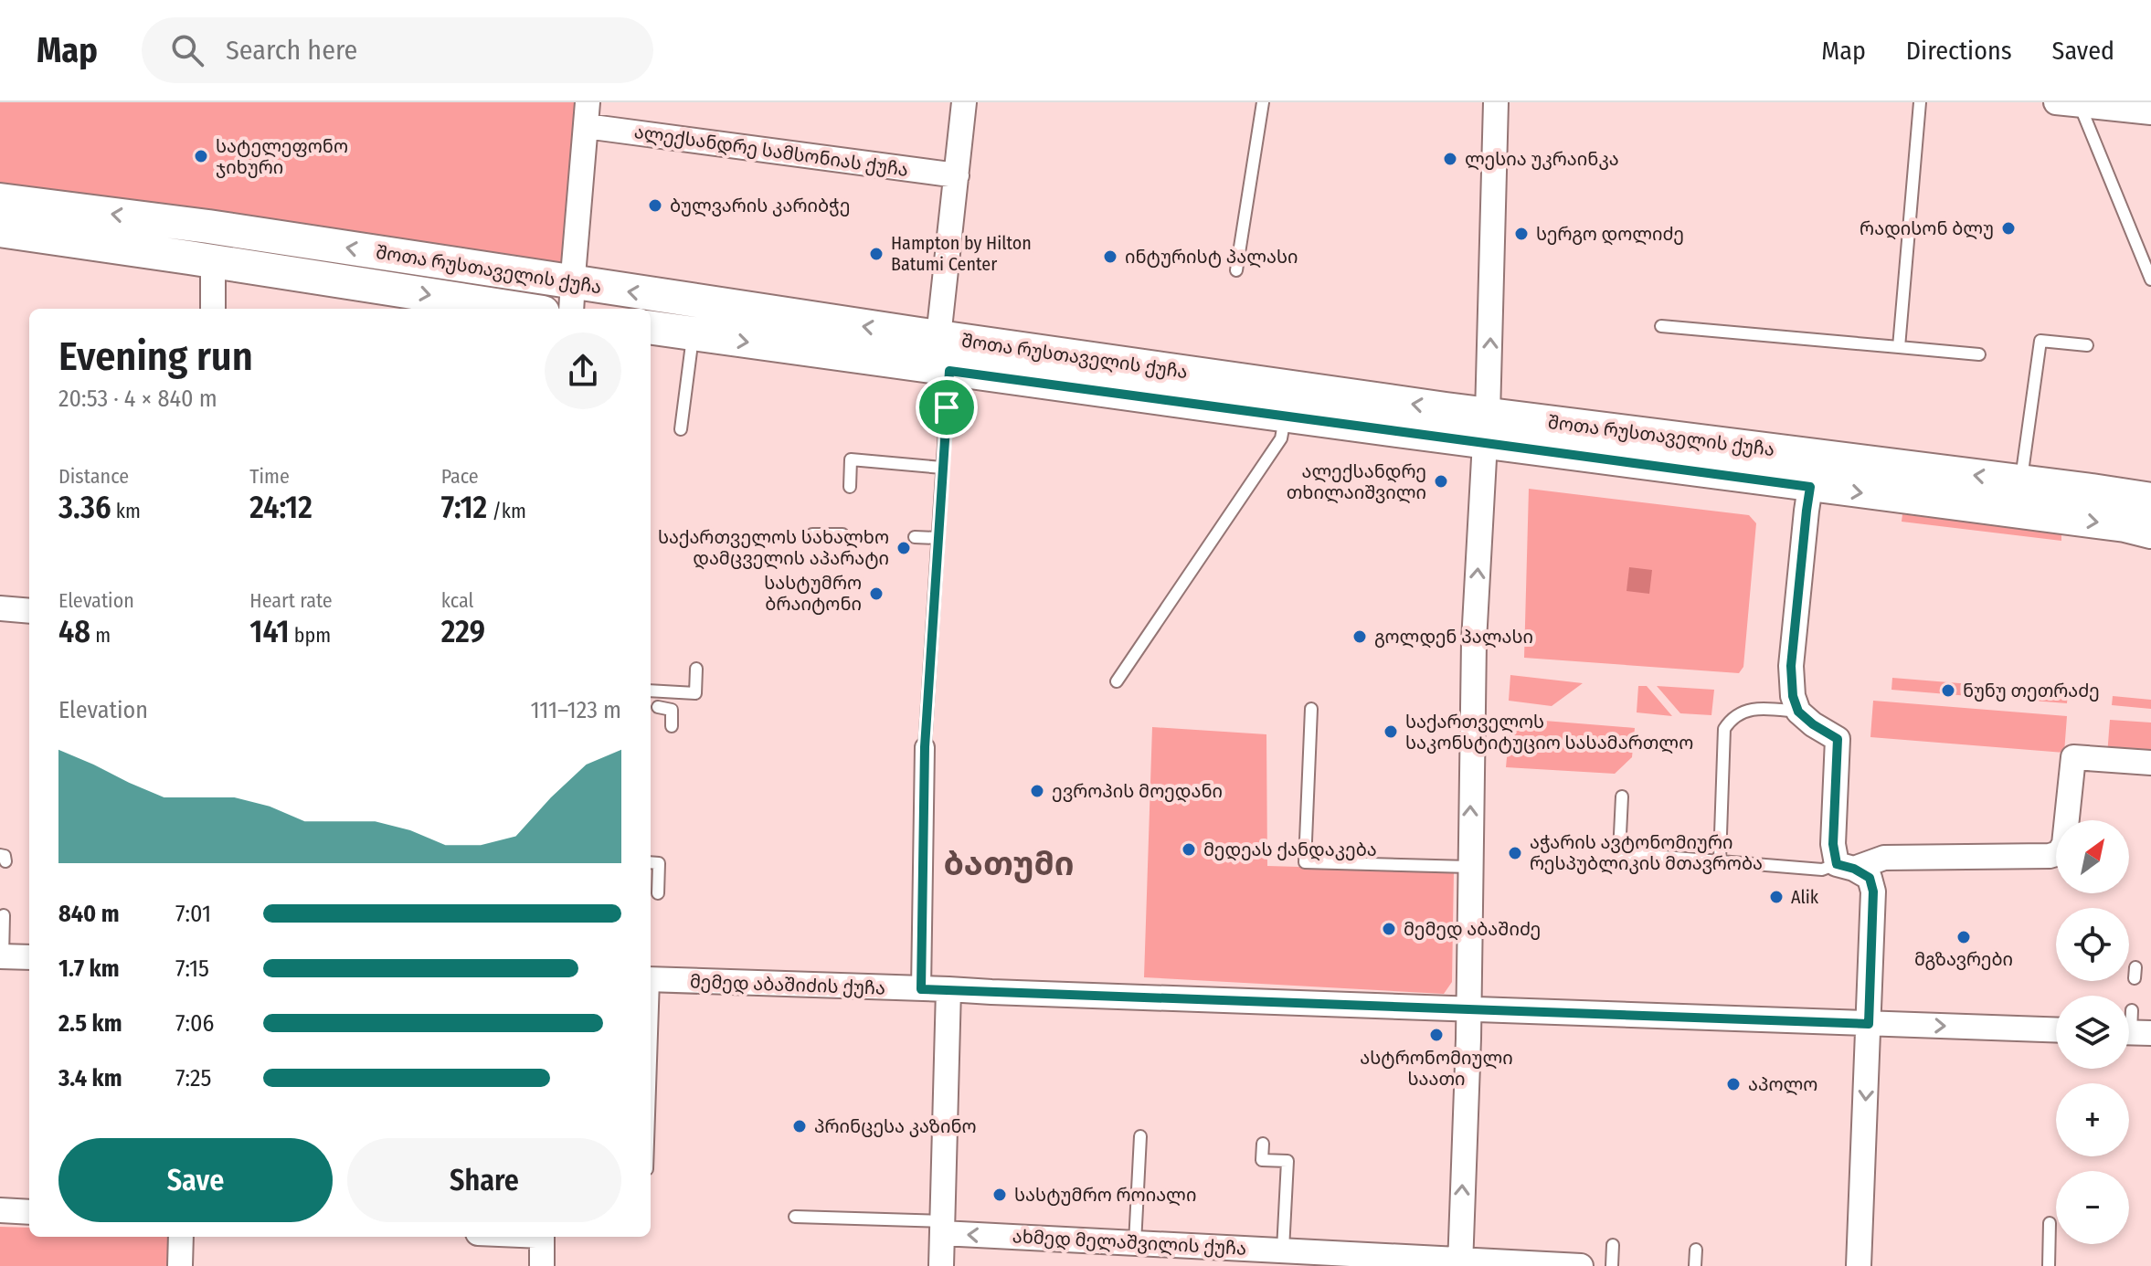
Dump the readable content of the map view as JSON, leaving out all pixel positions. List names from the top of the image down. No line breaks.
{"streets":{"main road":["შოთა რუსთაველის ქუჩა"],"street":["ალექსანდრე სამსონიას ქუჩა","მემედ აბაშიძის ქუჩა","ახმედ მელაშვილის ქუჩა"]},"districts":["ბათუმი"],"places":["სატელეფონო ჯიხური","ლესია უკრაინკა","ბულვარის კარიბჭე","რადისონ ბლუ","სერგო დოლიძე","Hampton by Hilton Batumi Center","ინტურისტ პალასი","ალექსანდრე თხილაიშვილი","საქართველოს სახალხო დამცველის აპარატი","სასტუმრო ბრაიტონი","გოლდენ პალასი","ნუნუ თეთრაძე","საქართველოს საკონსტიტუციო სასამართლო","ევროპის მოედანი","მედეას ქანდაკება","აჭარის ავტონომიური რესპუბლიკის მთავრობა","Alik","მემედ აბაშიძე","მგზავრები","ასტრონომიული საათი","აპოლო","პრინცესა კაზინო","სასტუმრო როიალი"],"north":"top right","page":{"header":"Map","search":"Search here","nav":["Map","Directions","Saved"],"heading":["Evening run","20:53 · 4 × 840 m"],"stats":[["Distance","3.36 km"],["Time","24:12"],["Pace","7:12 /km"],["Elevation","48 m"],["Heart rate","141 bpm"],["kcal","229"]],"chart":["Elevation","111–123 m"],"map_buttons":["+","−"],"list":[{"name":"840 m","note":"7:01"},{"name":"1.7 km","note":"7:15"},{"name":"2.5 km","note":"7:06"},{"name":"3.4 km","note":"7:25"}],"buttons":["Save","Share"]}}
